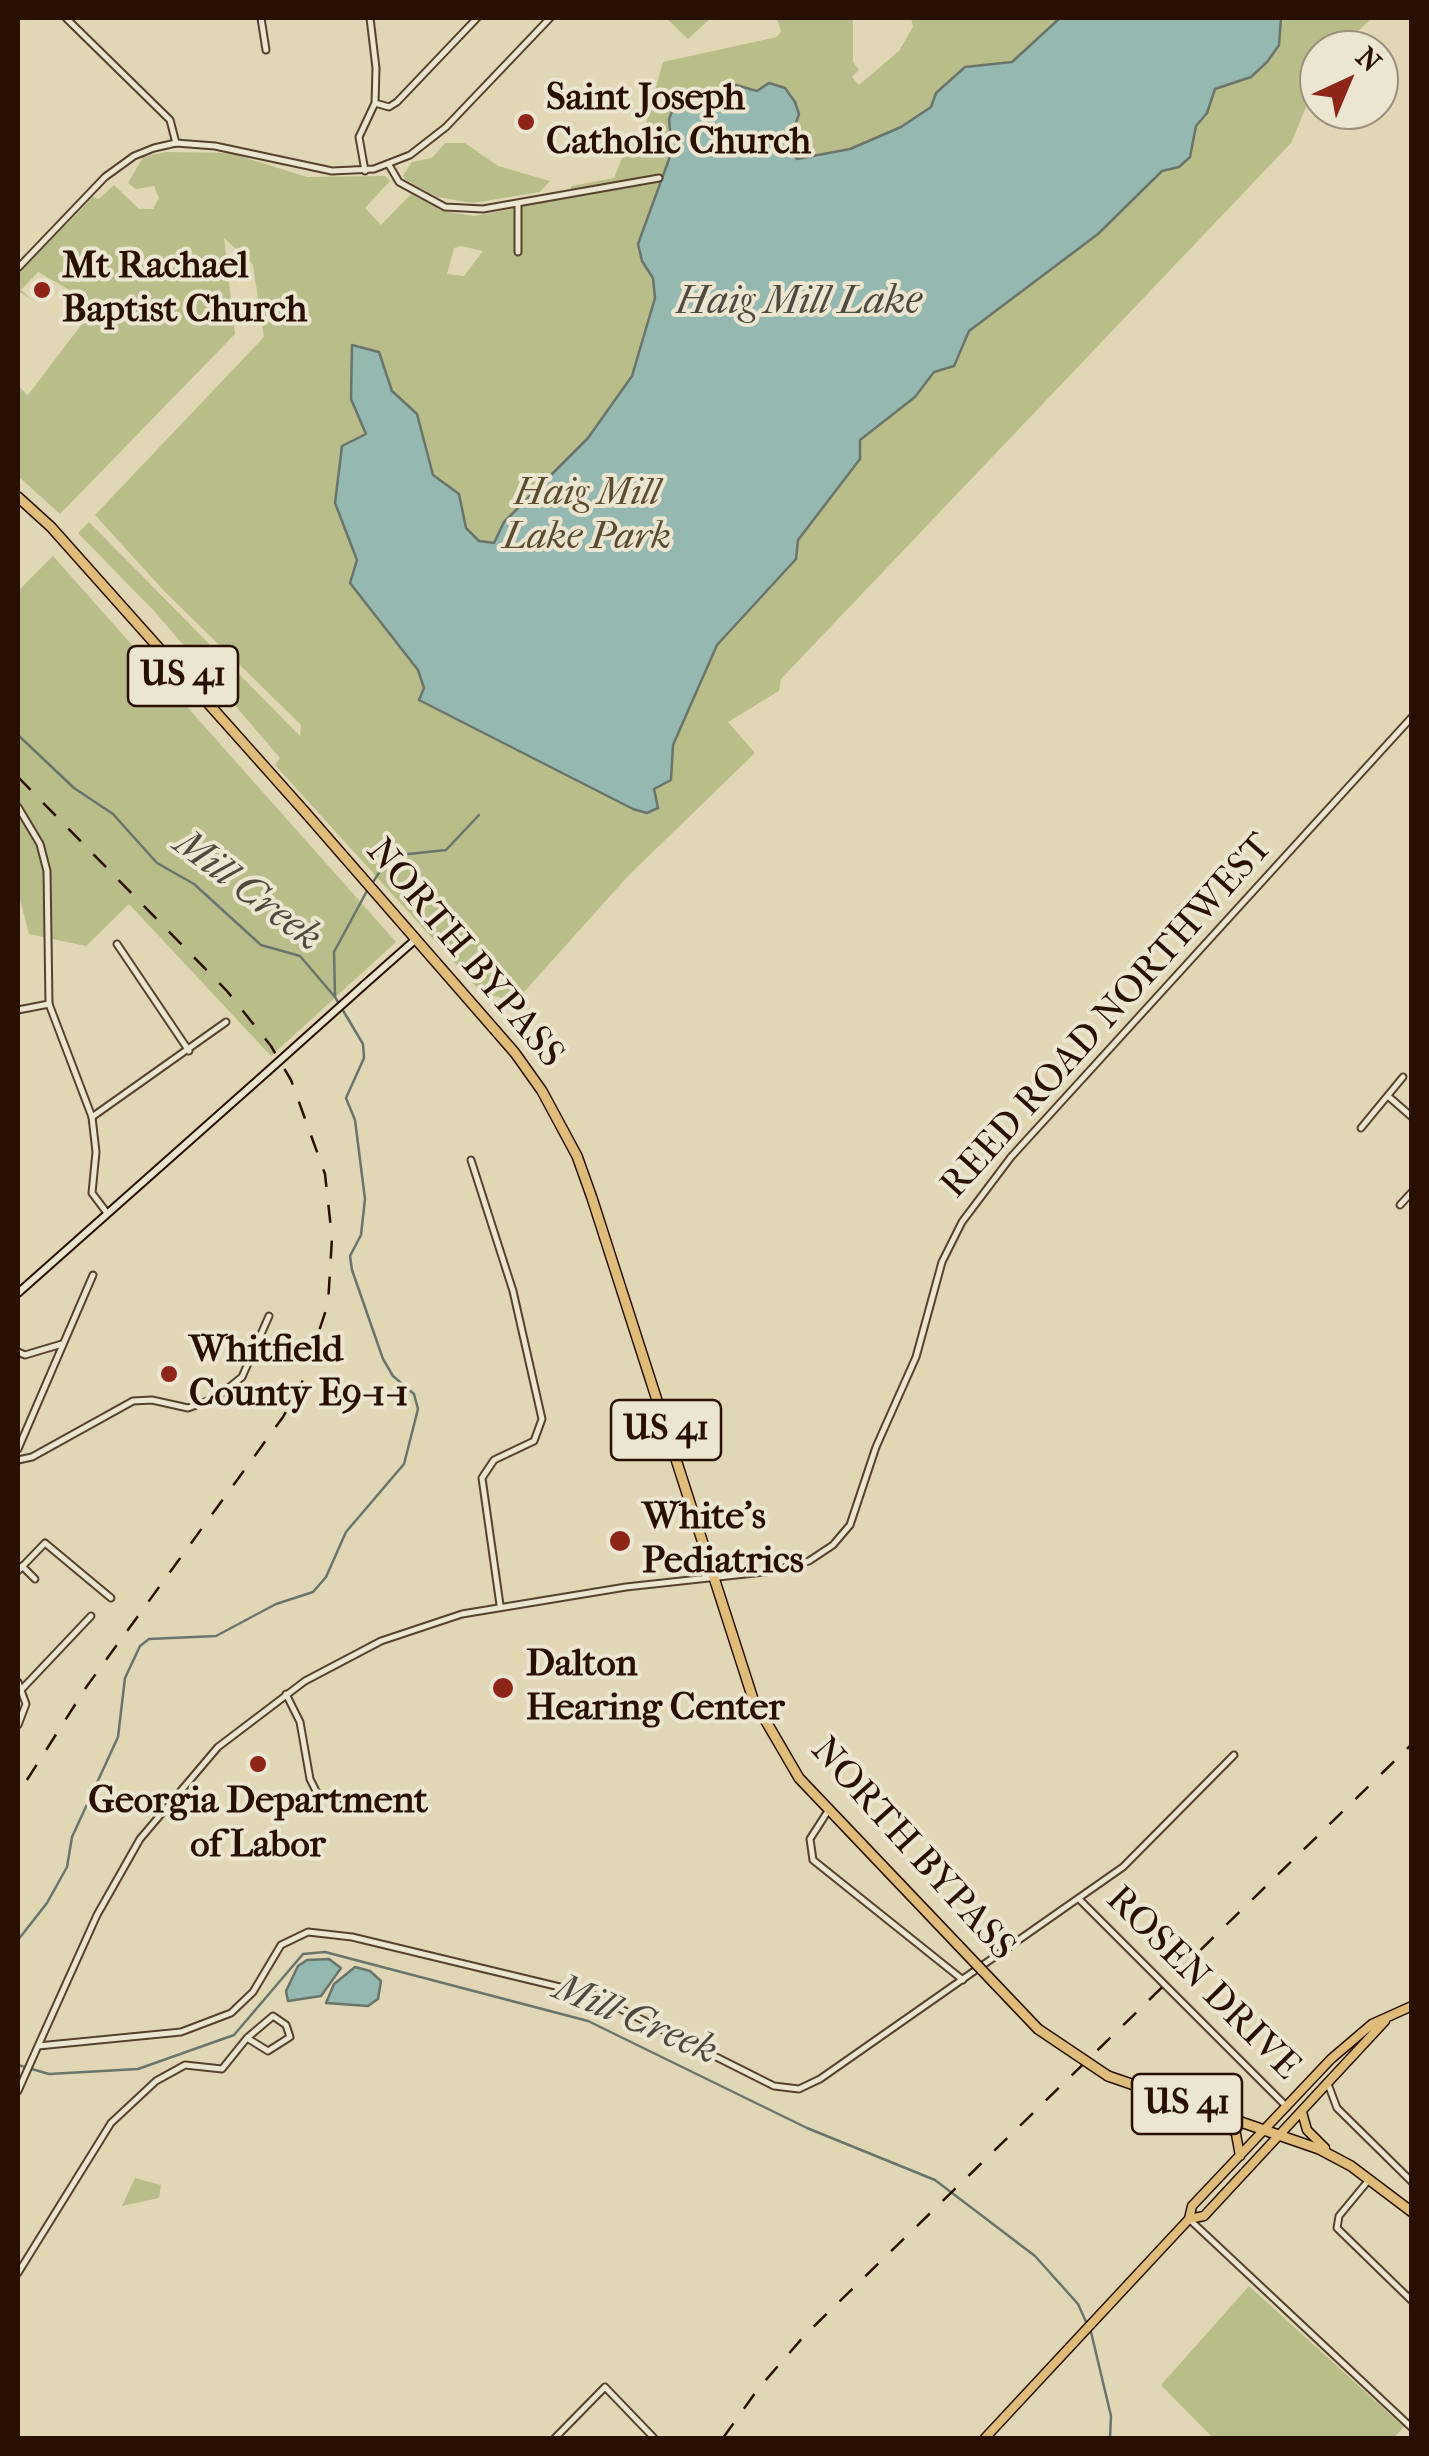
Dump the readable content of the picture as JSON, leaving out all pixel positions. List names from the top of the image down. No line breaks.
{"streets":{"highway":["US 41","NORTH BYPASS"],"street":["REED ROAD NORTHWEST","ROSEN DRIVE"]},"crossings":[["NORTH BYPASS","REED ROAD NORTHWEST"]],"water":["Haig Mill Lake","Mill Creek"],"parks":["Haig Mill Lake Park"],"places":["Saint Joseph Catholic Church","Mt Rachael Baptist Church","Whitfield County E9-1-1","White's Pediatrics","Dalton Hearing Center","Georgia Department of Labor"],"north":"top right"}
